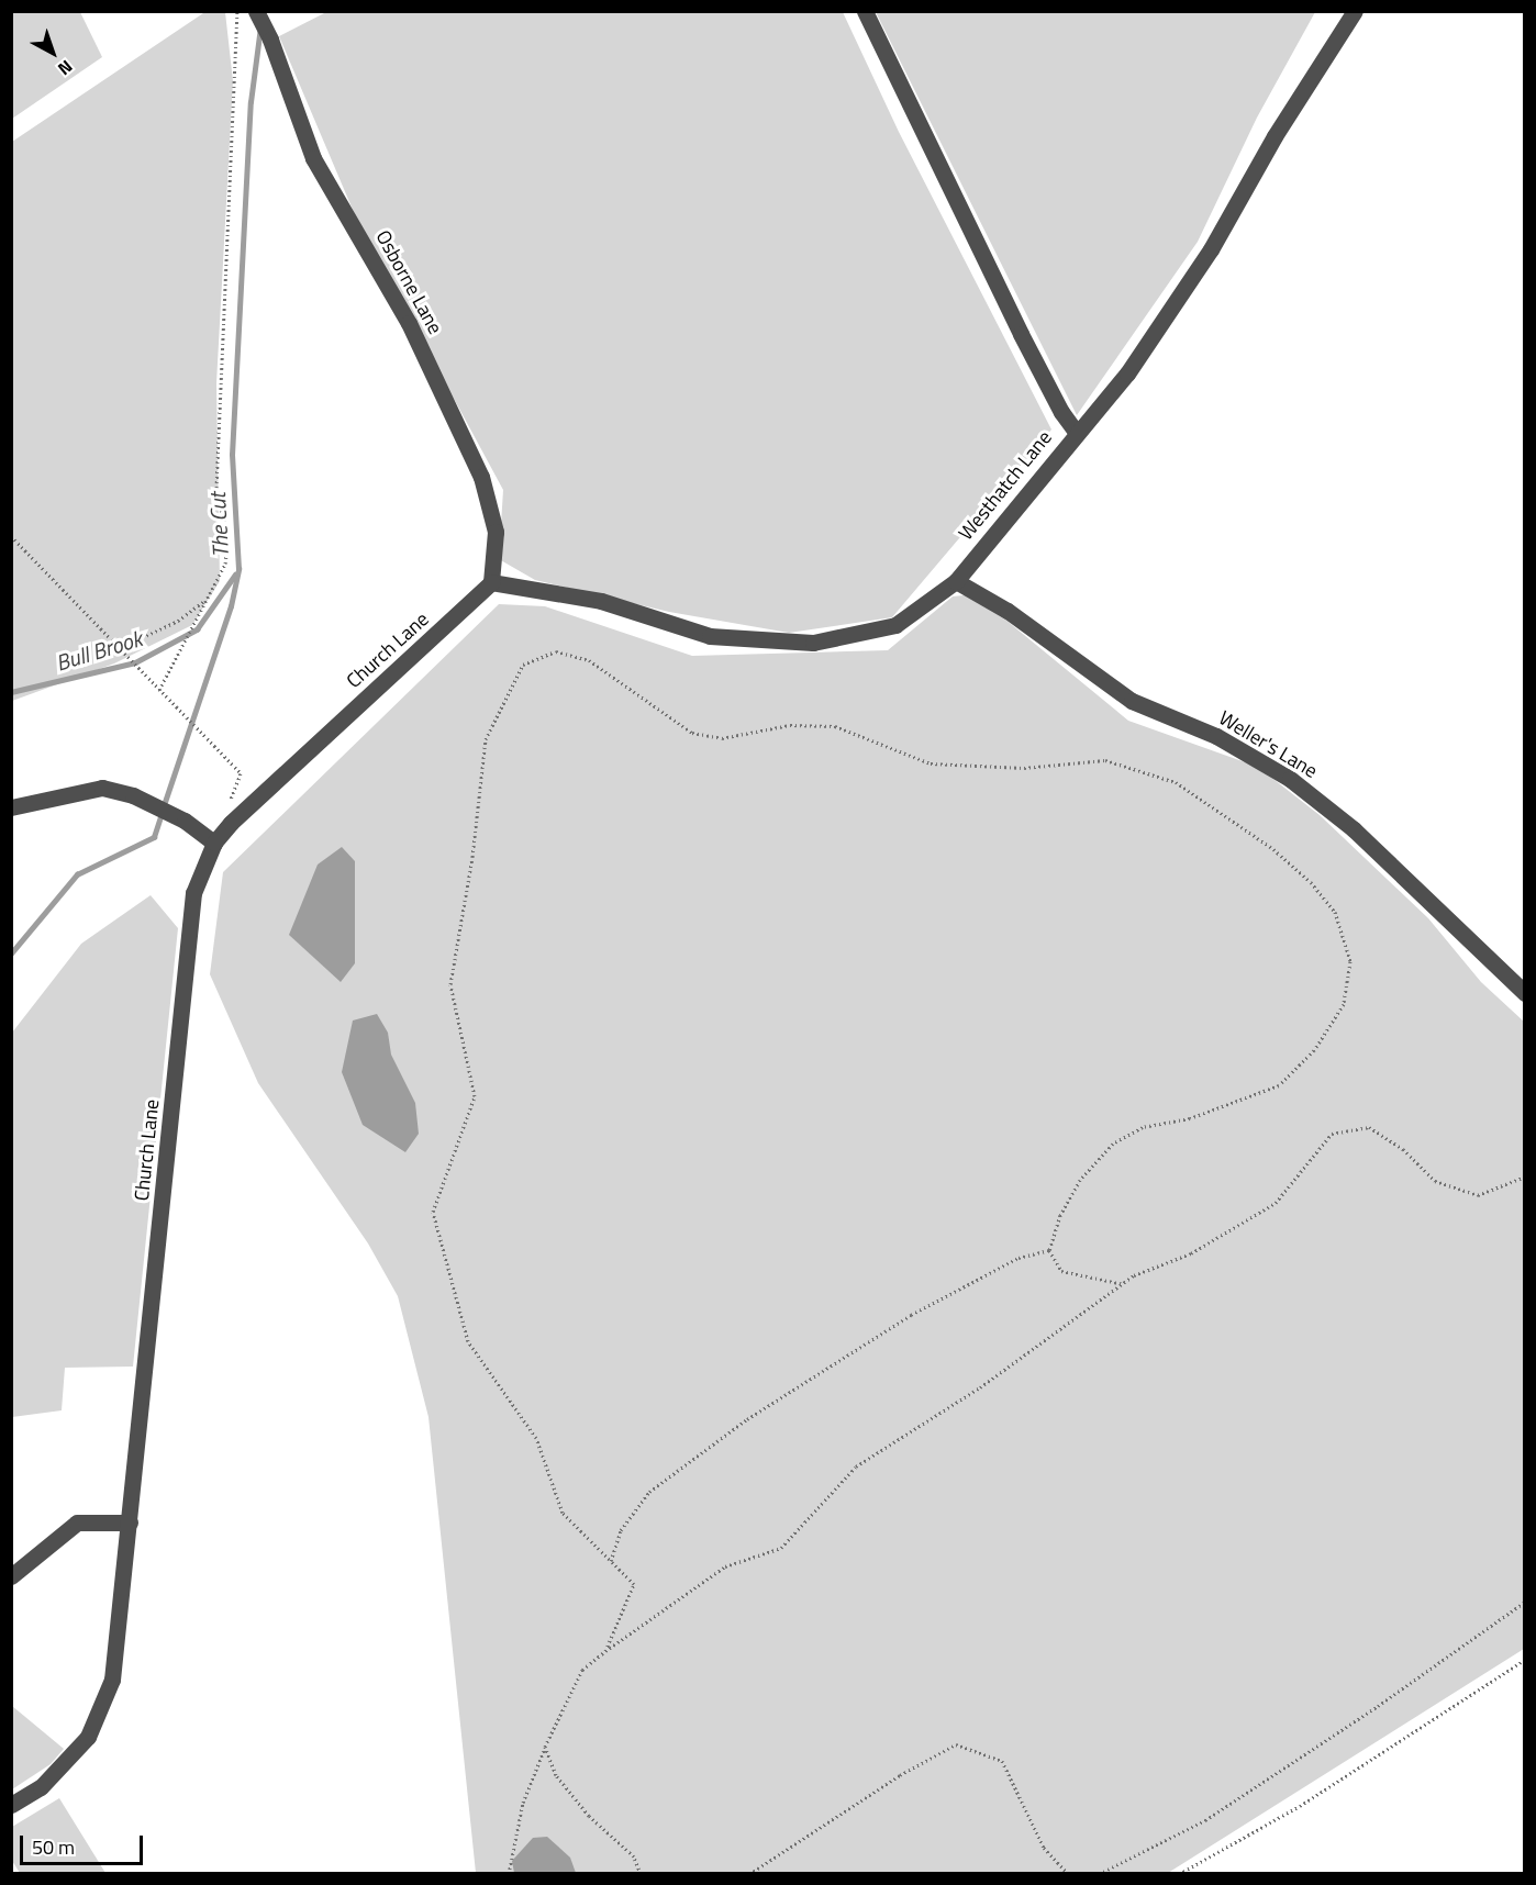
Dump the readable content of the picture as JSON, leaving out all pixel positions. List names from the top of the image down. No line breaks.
{"streets":{"street":["Osborne Lane","Westhatch Lane","Church Lane","Weller's Lane"]},"crossings":[["Osborne Lane","Westhatch Lane"],["Osborne Lane","Church Lane"],["Westhatch Lane","Church Lane"],["Westhatch Lane","Weller's Lane"]],"water":["The Cut","Bull Brook"],"scale_bar":"50 m","north":"bottom right"}
